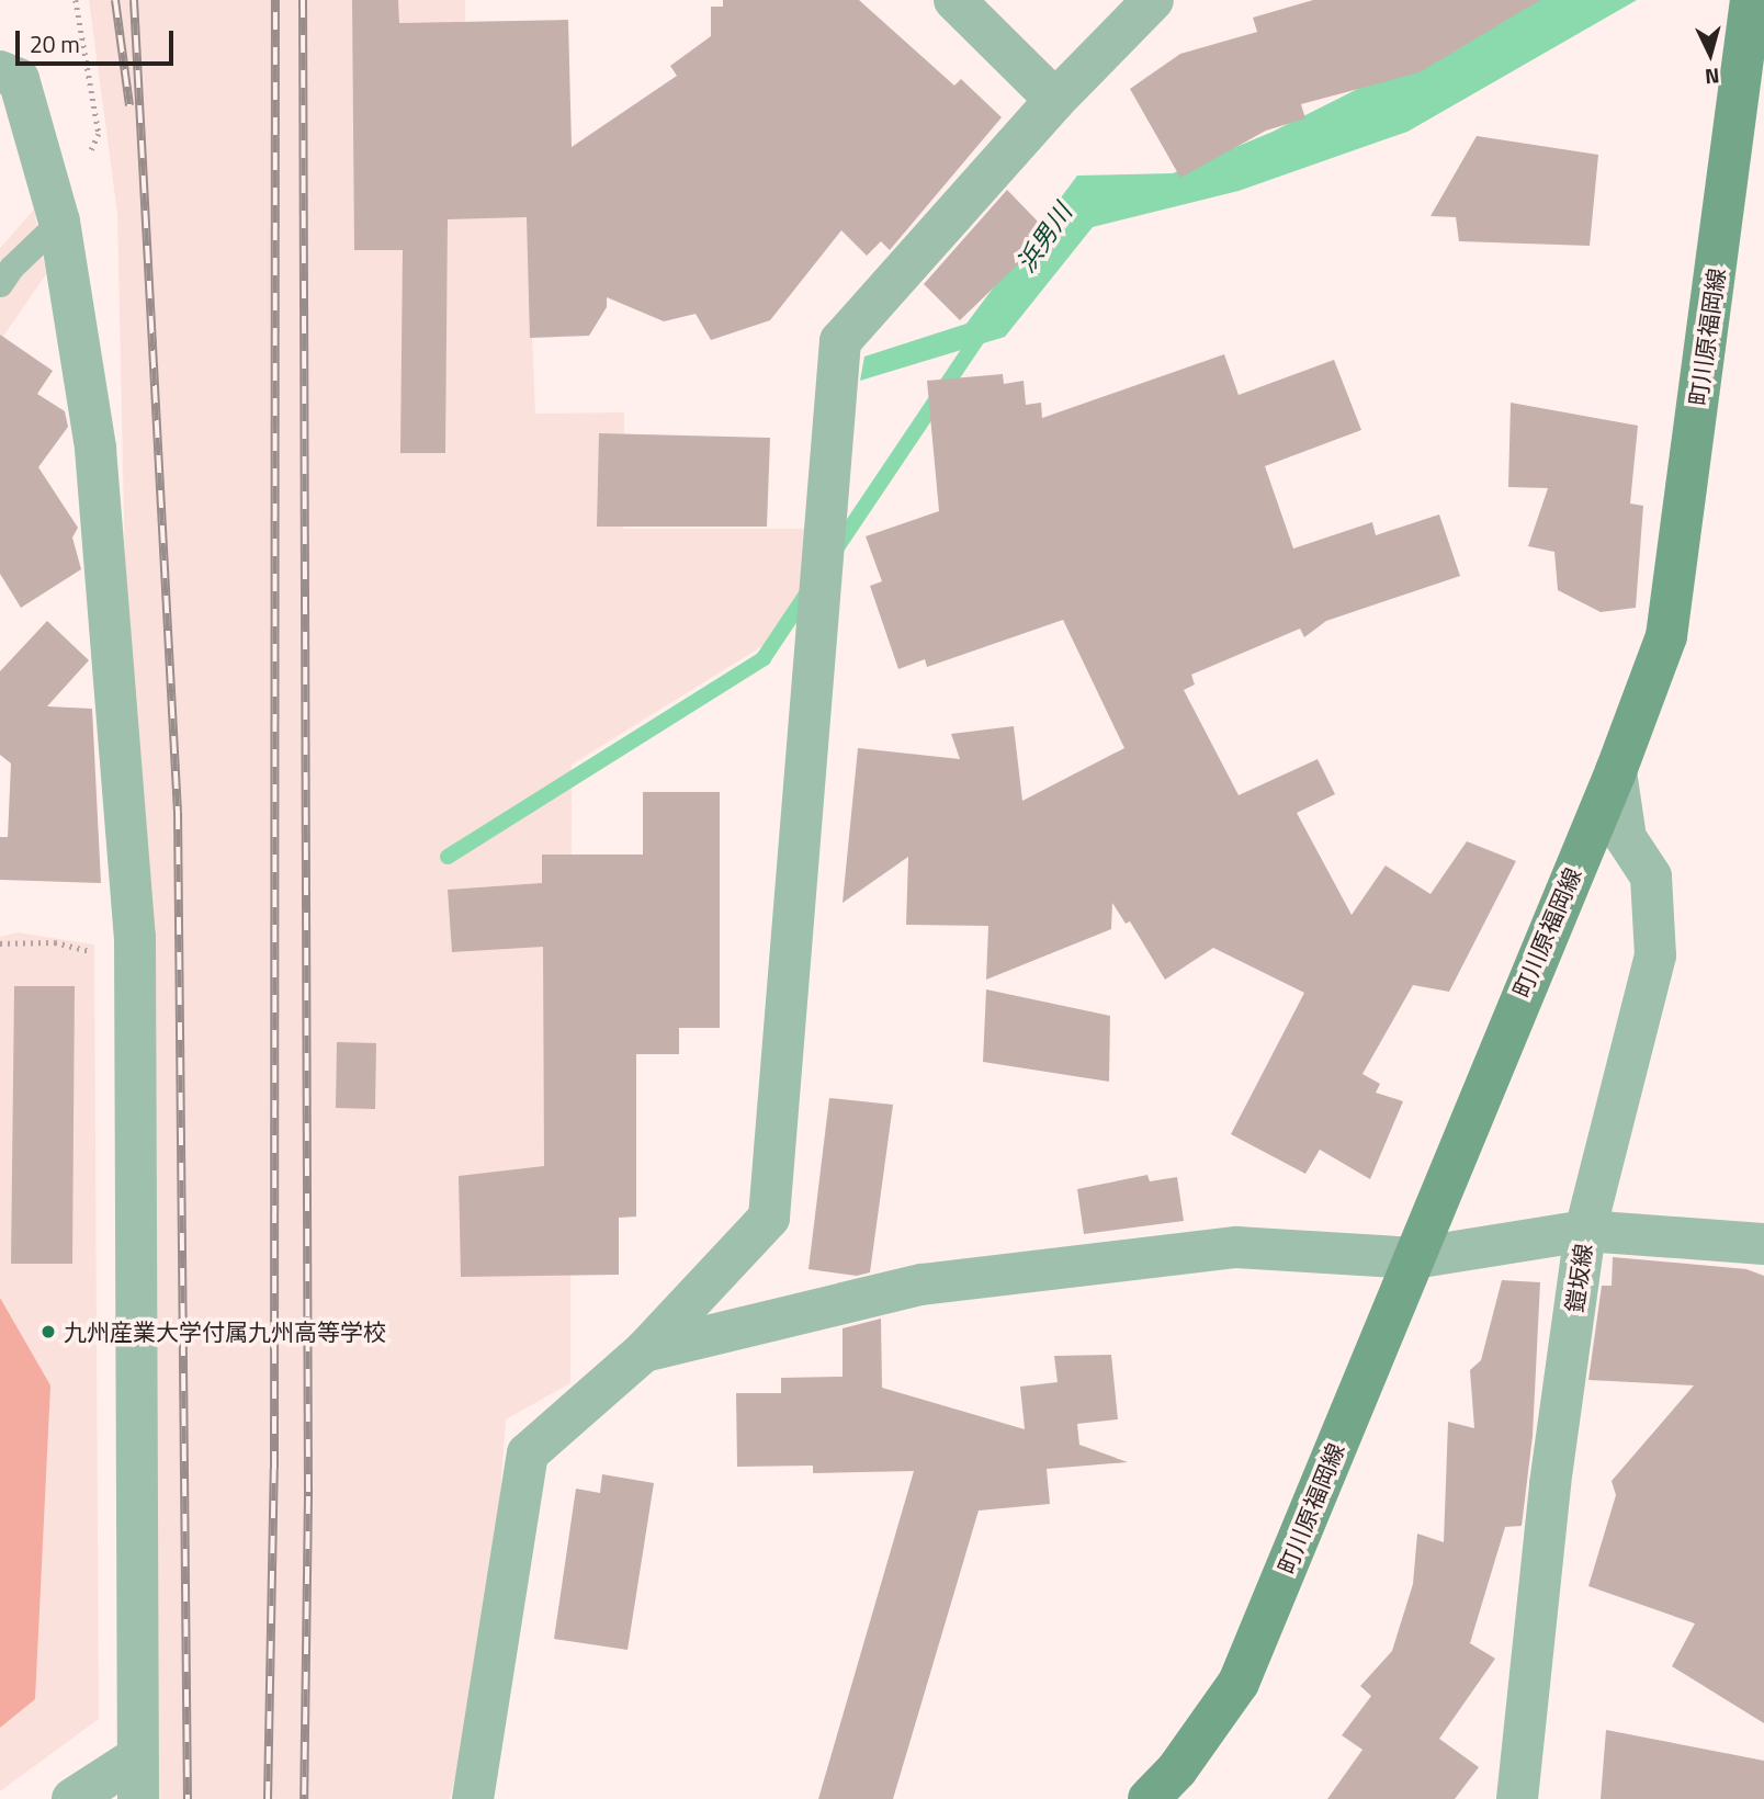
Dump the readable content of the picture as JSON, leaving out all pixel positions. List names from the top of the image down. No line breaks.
{"streets":{"main road":["町川原福岡線"],"street":["鎧坂線"]},"crossings":[["町川原福岡線","鎧坂線"]],"water":["浜男川"],"places":["九州産業大学付属九州高等学校"],"scale_bar":"20 m","north":"bottom"}
